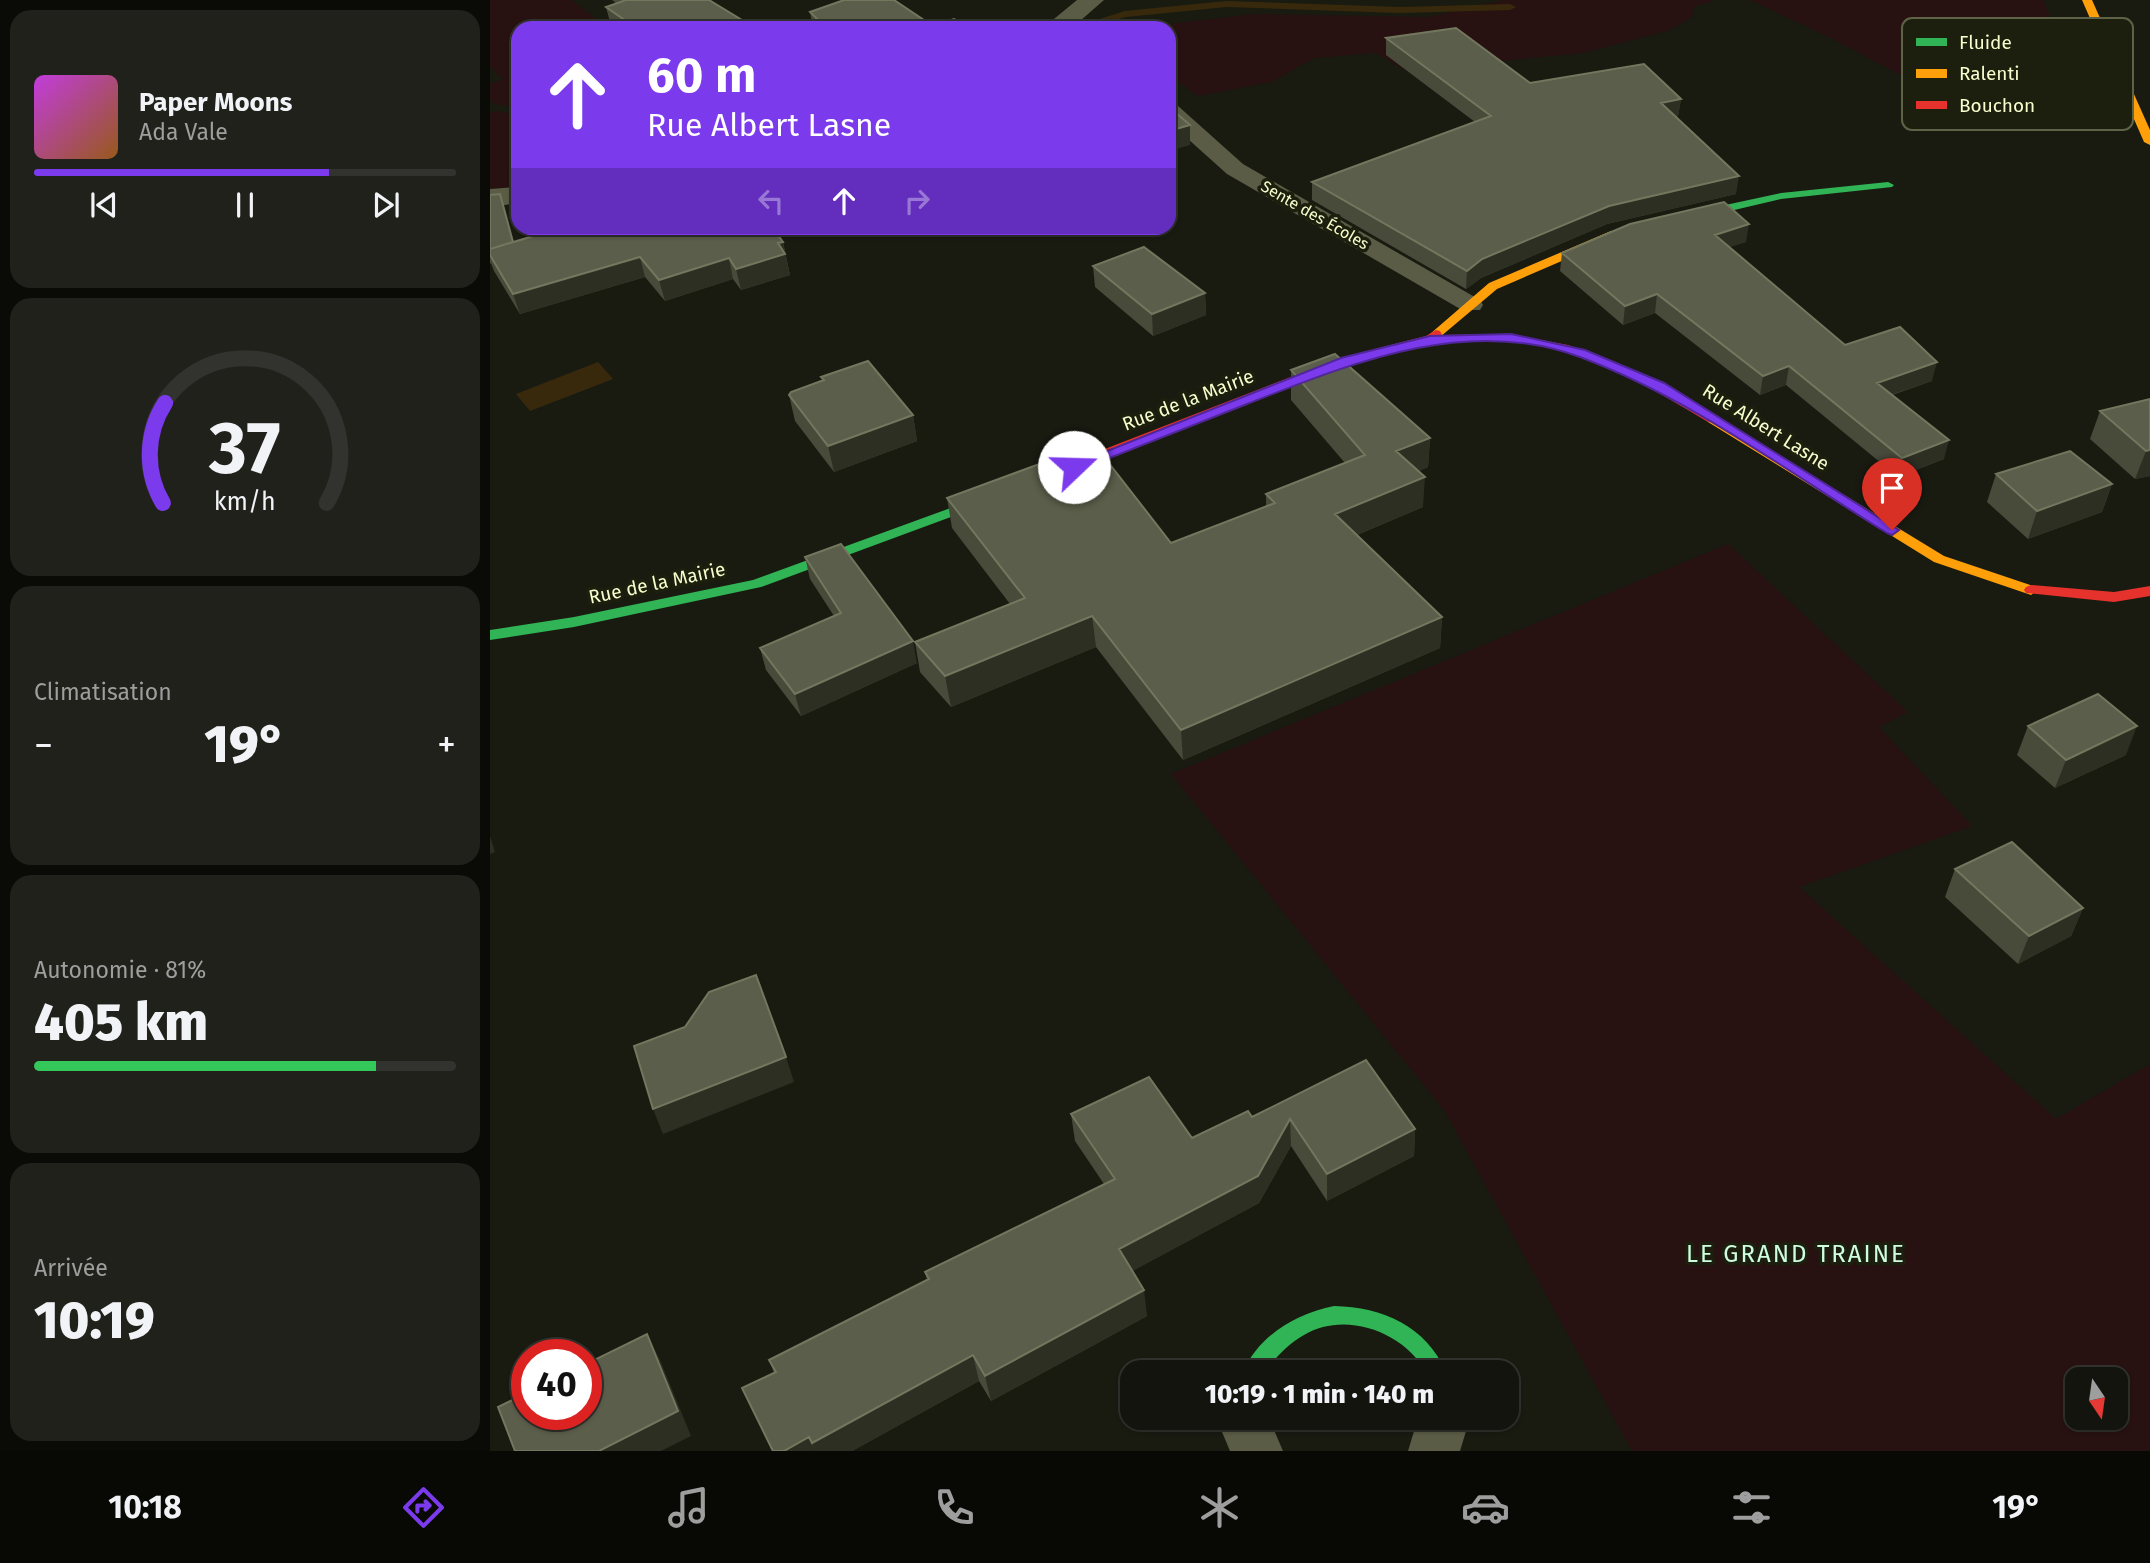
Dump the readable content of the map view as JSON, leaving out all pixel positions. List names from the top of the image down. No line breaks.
{"streets":{"street":["Rue de la Mairie","Rue Albert Lasne"],"lane":["Sente des Écoles"]},"crossings":[["Sente des Écoles","Rue de la Mairie"],["Rue de la Mairie","Rue Albert Lasne"]],"districts":["LE GRAND TRAINE"],"legend":["Fluide","Ralenti","Bouchon"],"north":"bottom","page":{"turn":["60 m","Rue Albert Lasne"],"song":["Paper Moons","Ada Vale"],"tile":["Climatisation",["Autonomie · 81%","405 km"],["Arrivée","10:19"]],"heat":["−","19°","+"],"limit":"40","trip":"10:19 · 1 min · 140 m","tabs":["10:18","19°"],"gauge":["37","km/h"]}}
